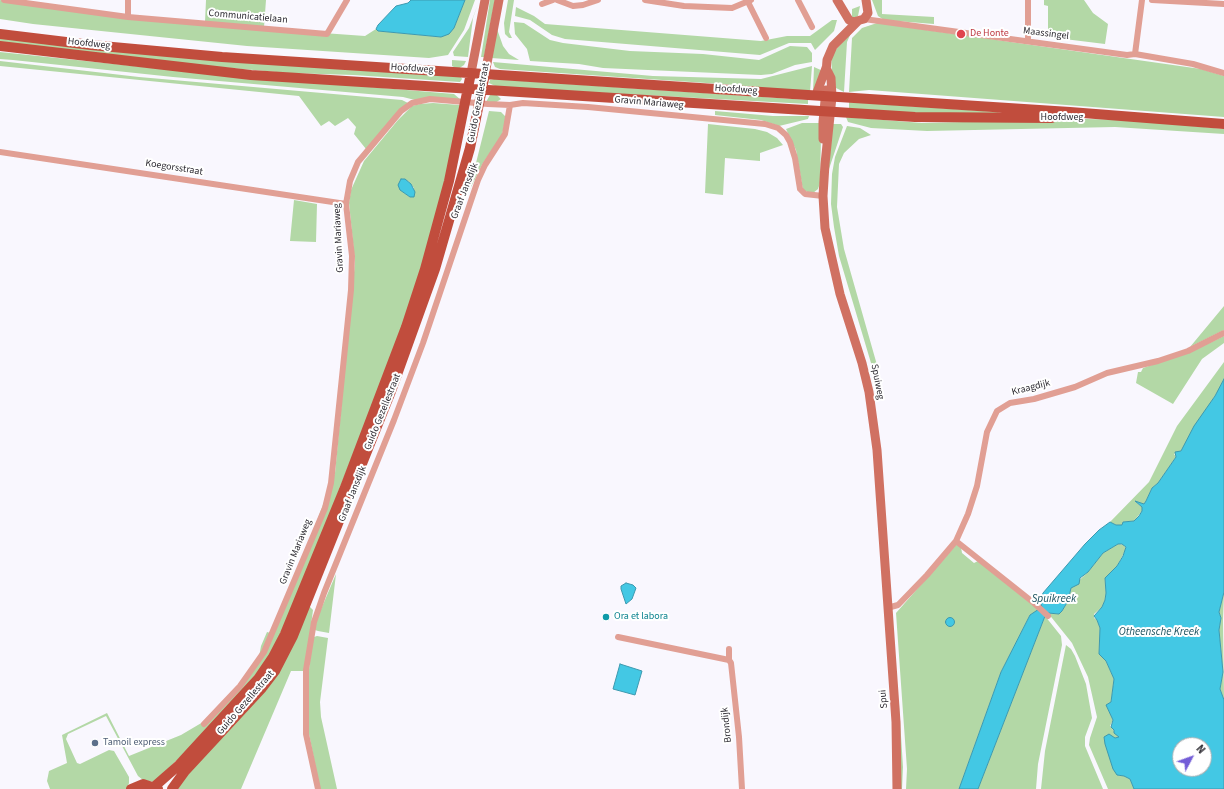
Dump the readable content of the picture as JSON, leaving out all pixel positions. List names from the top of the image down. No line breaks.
{"streets":{"main road":["Hoofdweg","Guido Gezellestraat","Spuiweg","Spui"],"street":["Communicatielaan","Maassingel","Gravin Mariaweg","Koegorsstraat","Graaf Jansdijk","Kraagdijk","Brondijk"]},"crossings":[["Hoofdweg","Guido Gezellestraat"],["Hoofdweg","Spuiweg"],["Guido Gezellestraat","Gravin Mariaweg"],["Gravin Mariaweg","Koegorsstraat"],["Gravin Mariaweg","Graaf Jansdijk"],["Gravin Mariaweg","Spuiweg"],["Spuiweg","Kraagdijk"],["Spuiweg","Spui"],["Kraagdijk","Spui"]],"water":["Spuikreek","Otheensche Kreek"],"places":["De Honte","Ora et labora","Tamoil express"],"north":"top right"}
